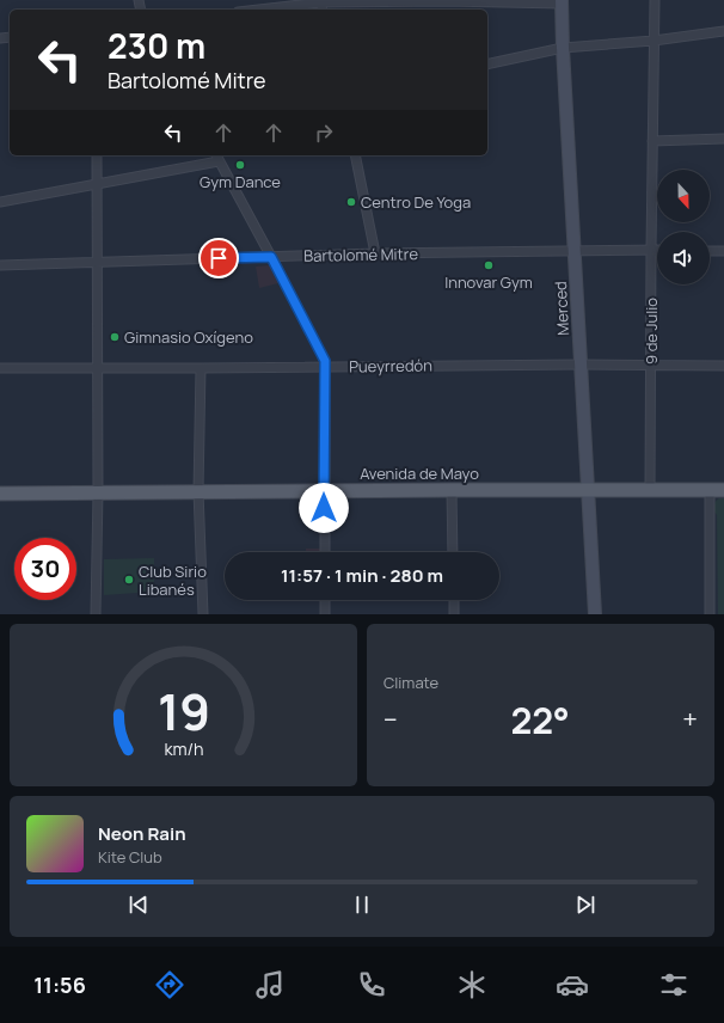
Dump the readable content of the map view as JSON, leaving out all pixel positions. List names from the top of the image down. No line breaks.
{"streets":{"main road":["Avenida de Mayo"],"street":["Bartolomé Mitre","Merced","9 de Julio","Pueyrredón"]},"crossings":[["Bartolomé Mitre","Merced"],["Bartolomé Mitre","9 de Julio"],["Merced","Pueyrredón"],["Merced","Avenida de Mayo"],["9 de Julio","Pueyrredón"],["9 de Julio","Avenida de Mayo"]],"places":["Gym Dance","Centro De Yoga","Innovar Gym","Gimnasio Oxígeno","Club Sirio Libanés"],"north":"bottom","page":{"turn":["230 m","Bartolomé Mitre"],"limit":"30","trip":"11:57 · 1 min · 280 m","tile":"Climate","heat":["−","22°","+"],"song":["Neon Rain","Kite Club"],"tabs":"11:56","gauge":["19","km/h"]}}
